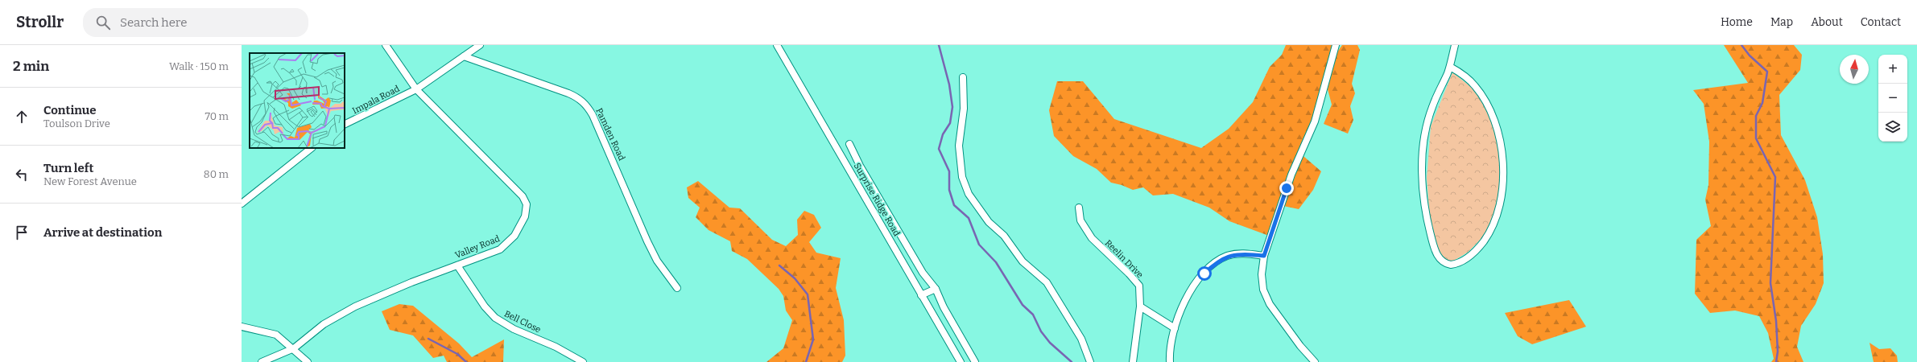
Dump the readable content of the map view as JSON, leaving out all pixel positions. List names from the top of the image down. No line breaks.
{"streets":{"street":["Impala Road","Pamden Road","Surprise Ridge Road","Valley Road","Reelin Drive","Bell Close"]},"crossings":[["Impala Road","Valley Road"],["Valley Road","Bell Close"]],"north":"top","page":{"header":"Strollr","search":"Search here","nav":["Home","Map","About","Contact"],"heading":["2 min","Walk · 150 m"],"map_buttons":["+","−"],"list":[["Continue","Toulson Drive","70 m"],["Turn left","New Forest Avenue","80 m"],"Arrive at destination"]}}
